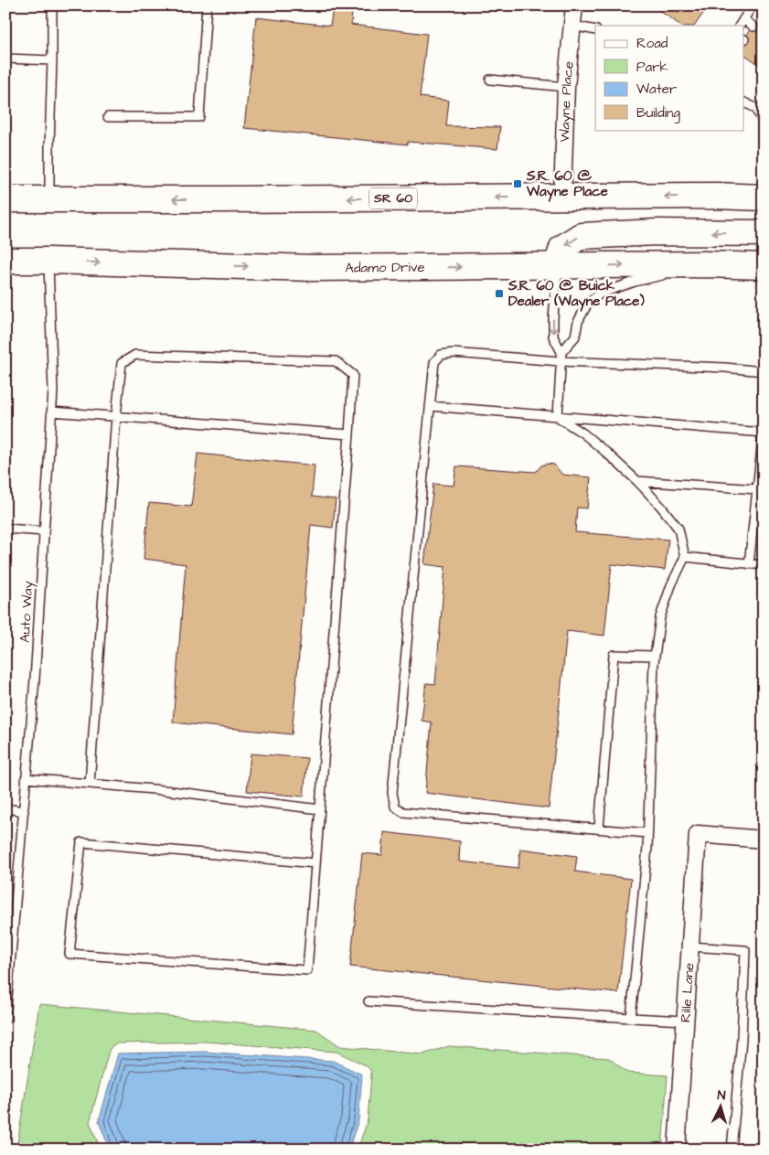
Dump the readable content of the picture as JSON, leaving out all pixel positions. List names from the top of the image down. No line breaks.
{"streets":{"main road":["SR 60","Adamo Drive"],"street":["Wayne Place","Rille Lane"],"lane":["Auto Way"]},"crossings":[["Wayne Place","SR 60"],["Adamo Drive","Auto Way"]],"places":{"transit":["S.R. 60 @ Wayne Place","S.R. 60 @ Buick Dealer (Wayne Place)"]},"legend":["Road","Park","Water","Building"],"north":"top"}
